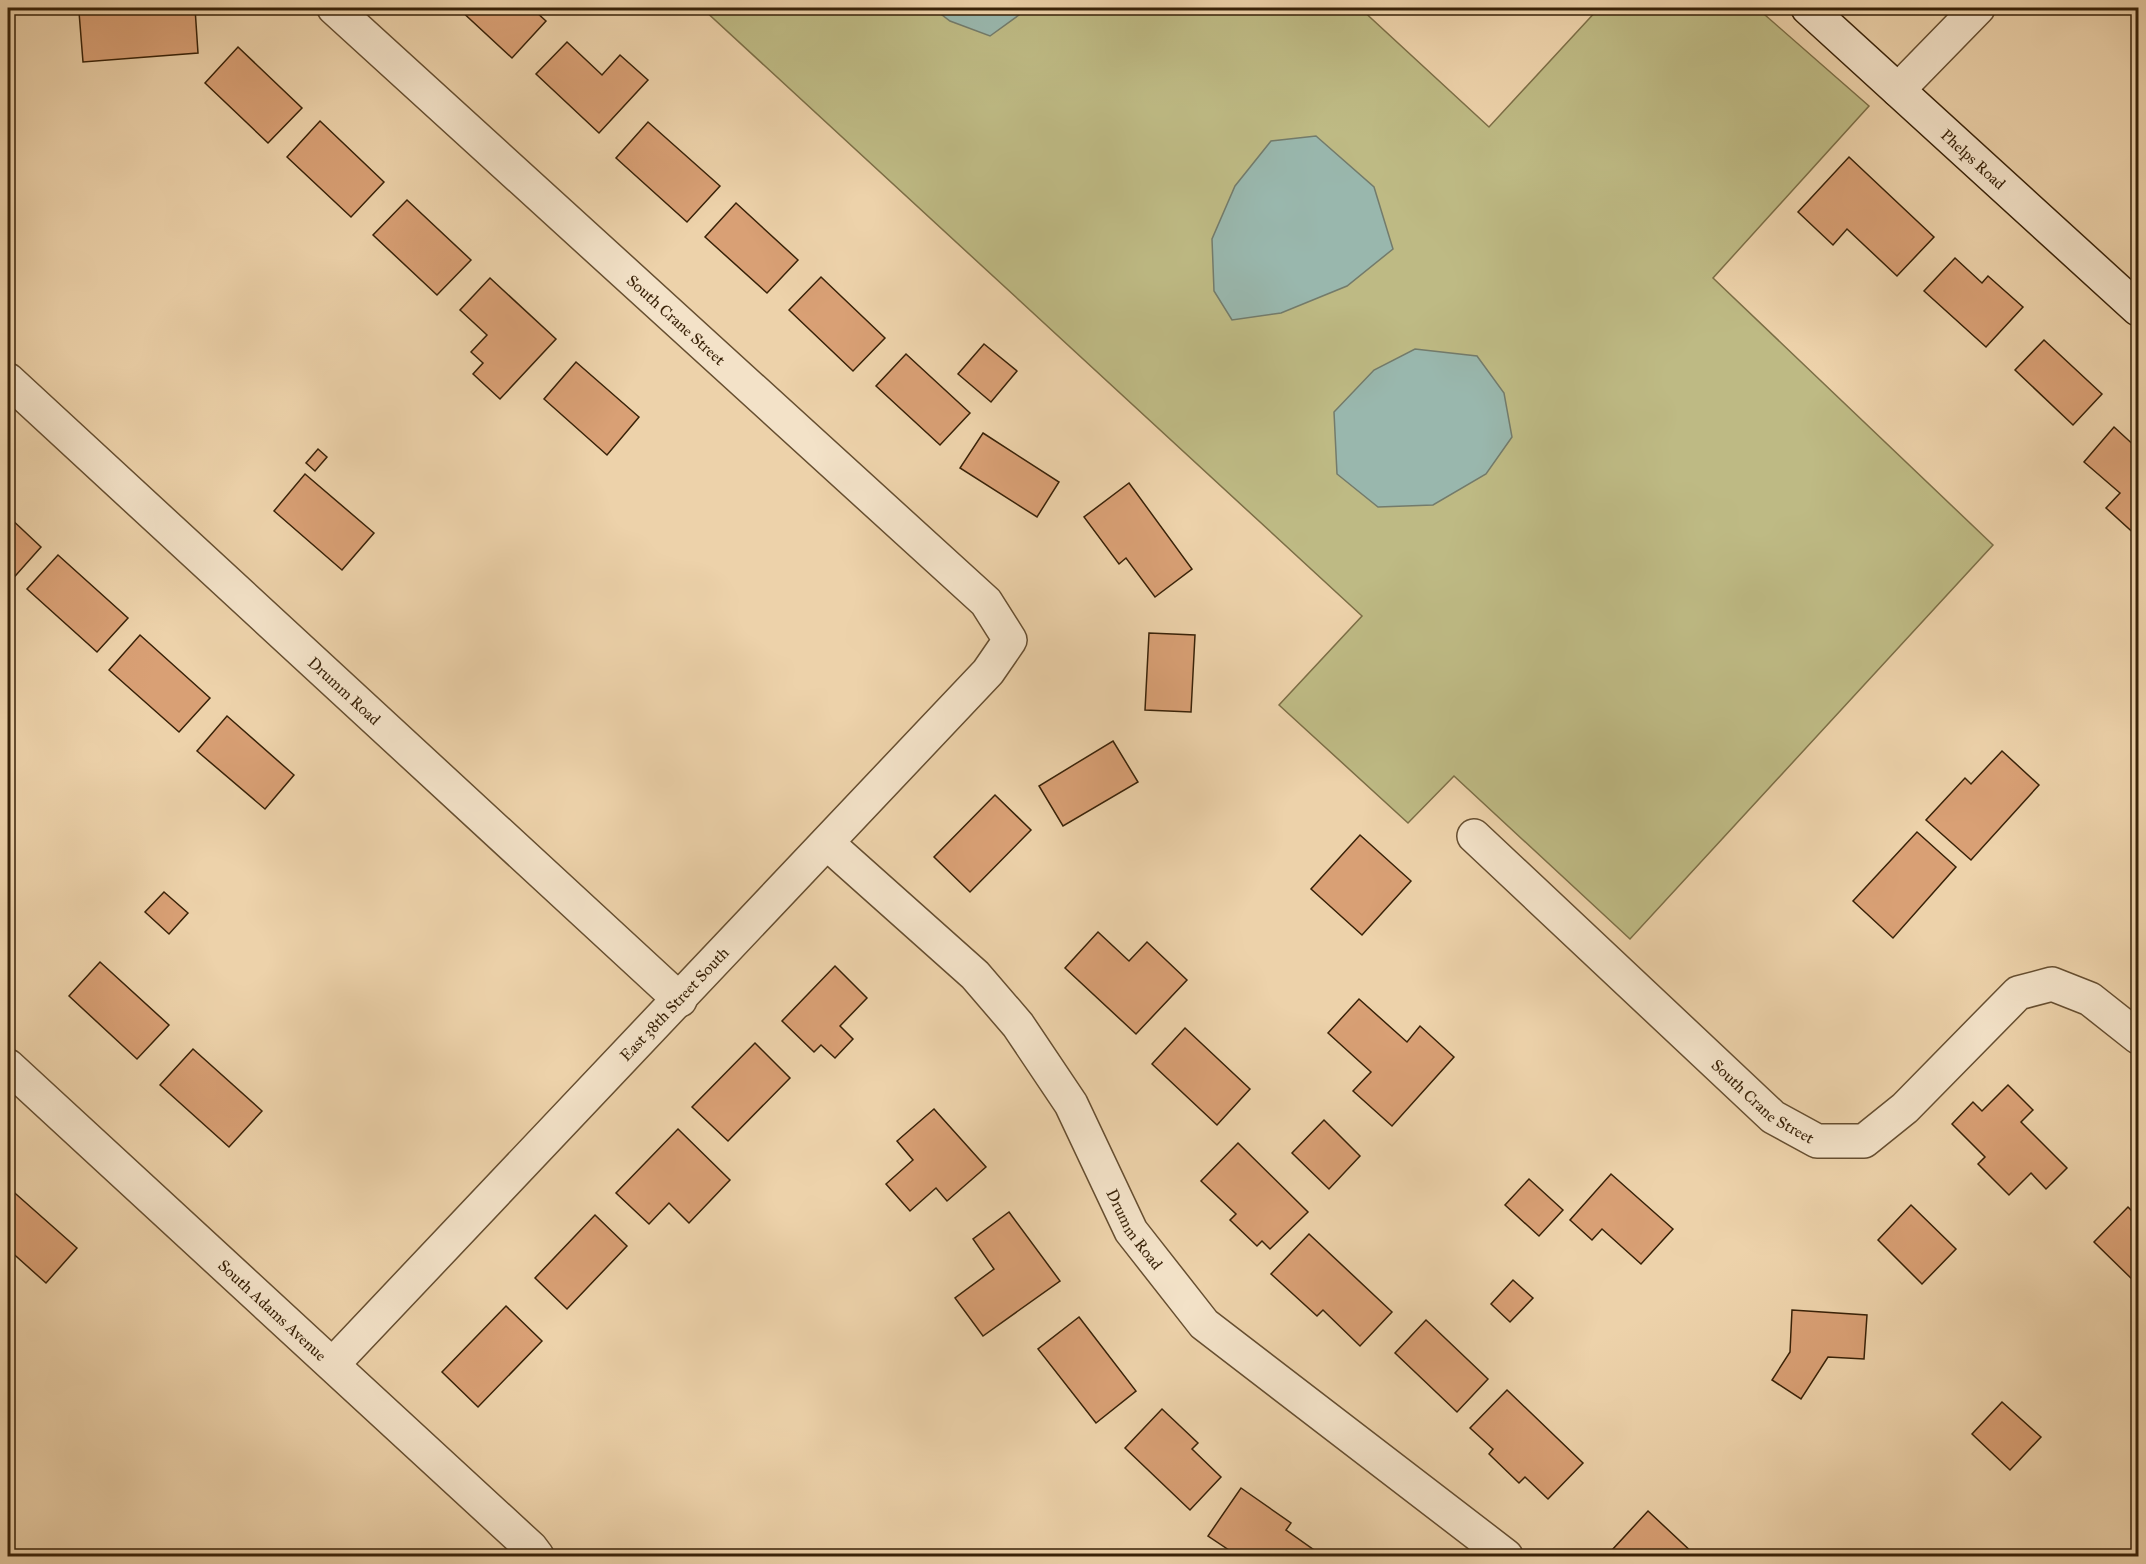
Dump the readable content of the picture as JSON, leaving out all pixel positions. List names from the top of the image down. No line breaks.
{"streets":{"street":["Phelps Road","South Crane Street","Drumm Road","East 38th Street South","South Adams Avenue"]},"crossings":[["South Crane Street","East 38th Street South"],["Drumm Road","East 38th Street South"],["East 38th Street South","South Adams Avenue"]]}
